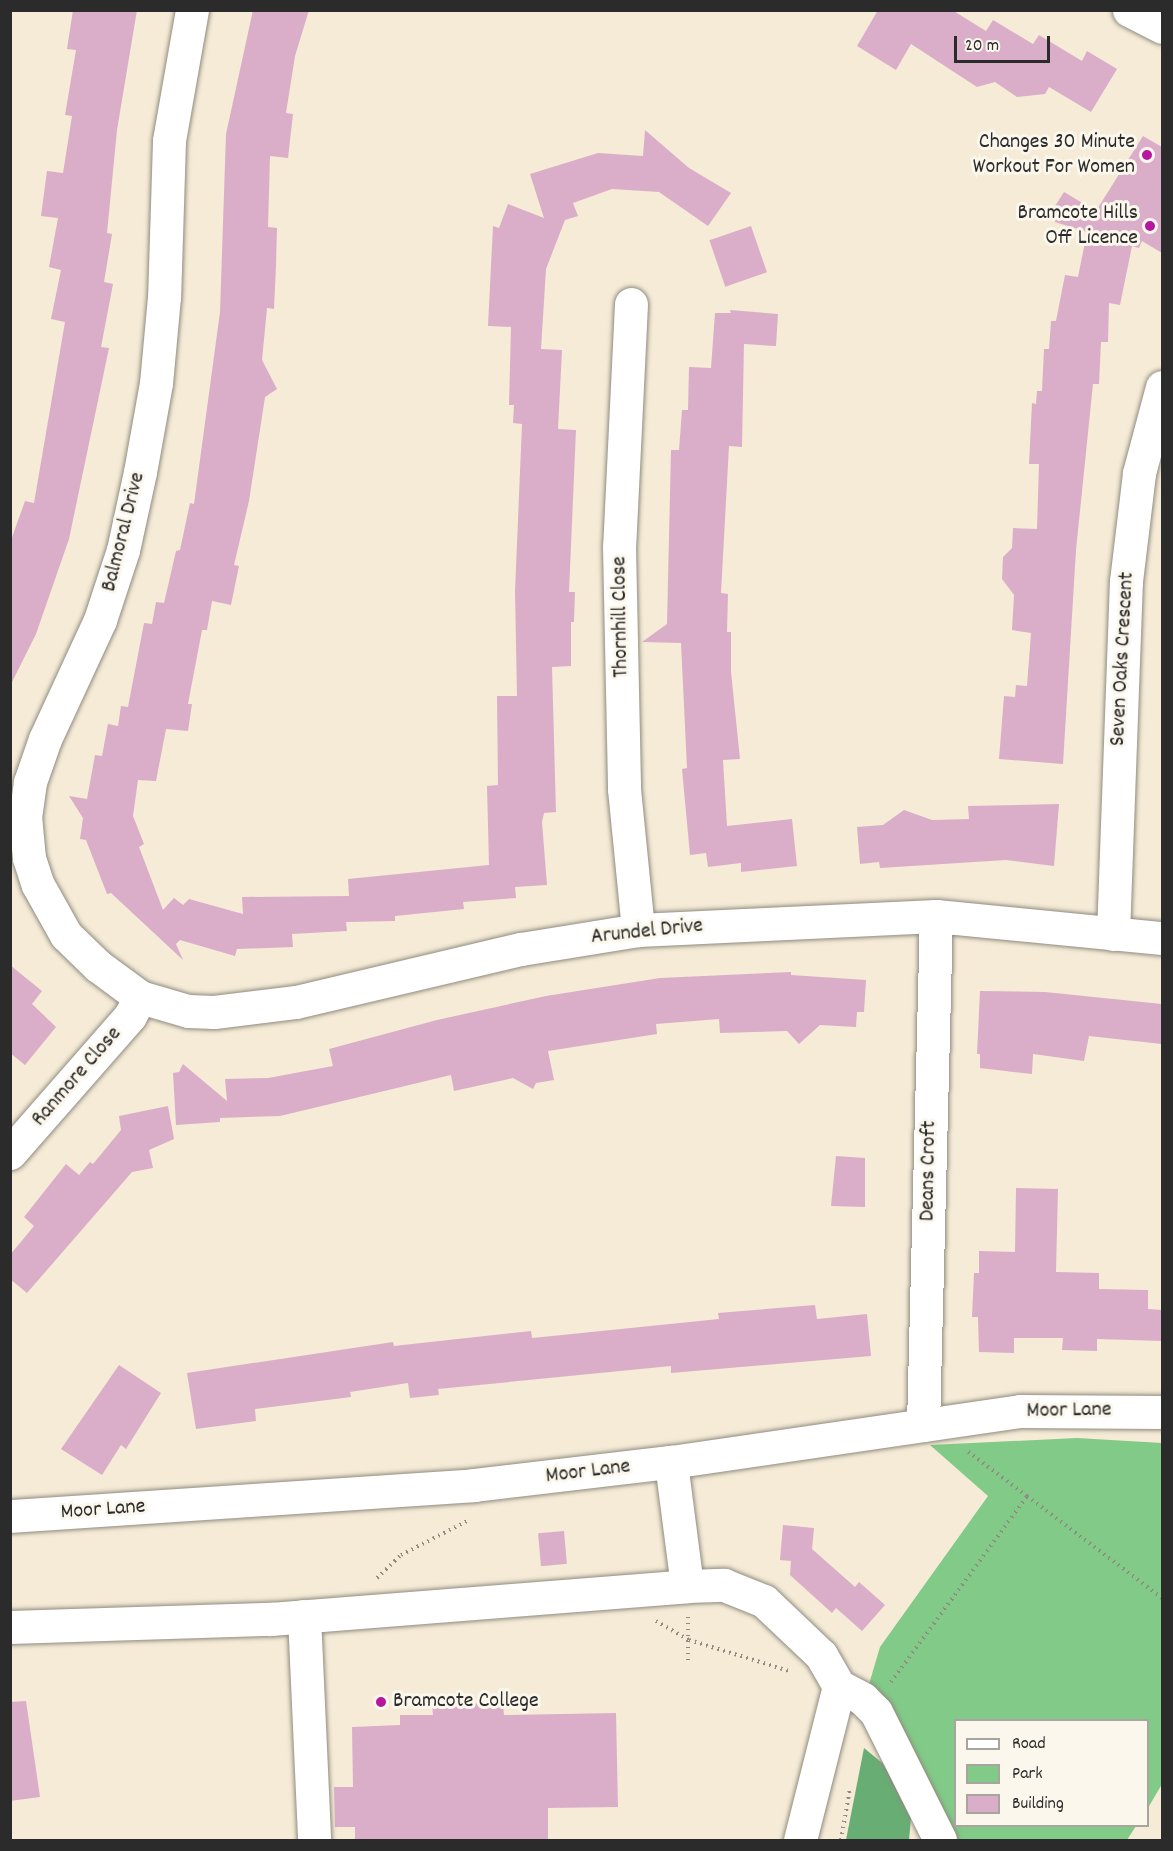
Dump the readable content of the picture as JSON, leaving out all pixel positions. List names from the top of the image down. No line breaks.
{"streets":{"street":["Balmoral Drive","Thornhill Close","Seven Oaks Crescent","Arundel Drive","Ranmore Close","Deans Croft","Moor Lane"]},"crossings":[["Balmoral Drive","Arundel Drive"],["Balmoral Drive","Ranmore Close"],["Thornhill Close","Arundel Drive"],["Seven Oaks Crescent","Arundel Drive"],["Arundel Drive","Ranmore Close"],["Arundel Drive","Deans Croft"],["Deans Croft","Moor Lane"]],"places":["Changes 30 Minute Workout For Women","Bramcote Hills Off Licence","Bramcote College"],"legend":["Road","Park","Building"],"scale_bar":"20 m"}
